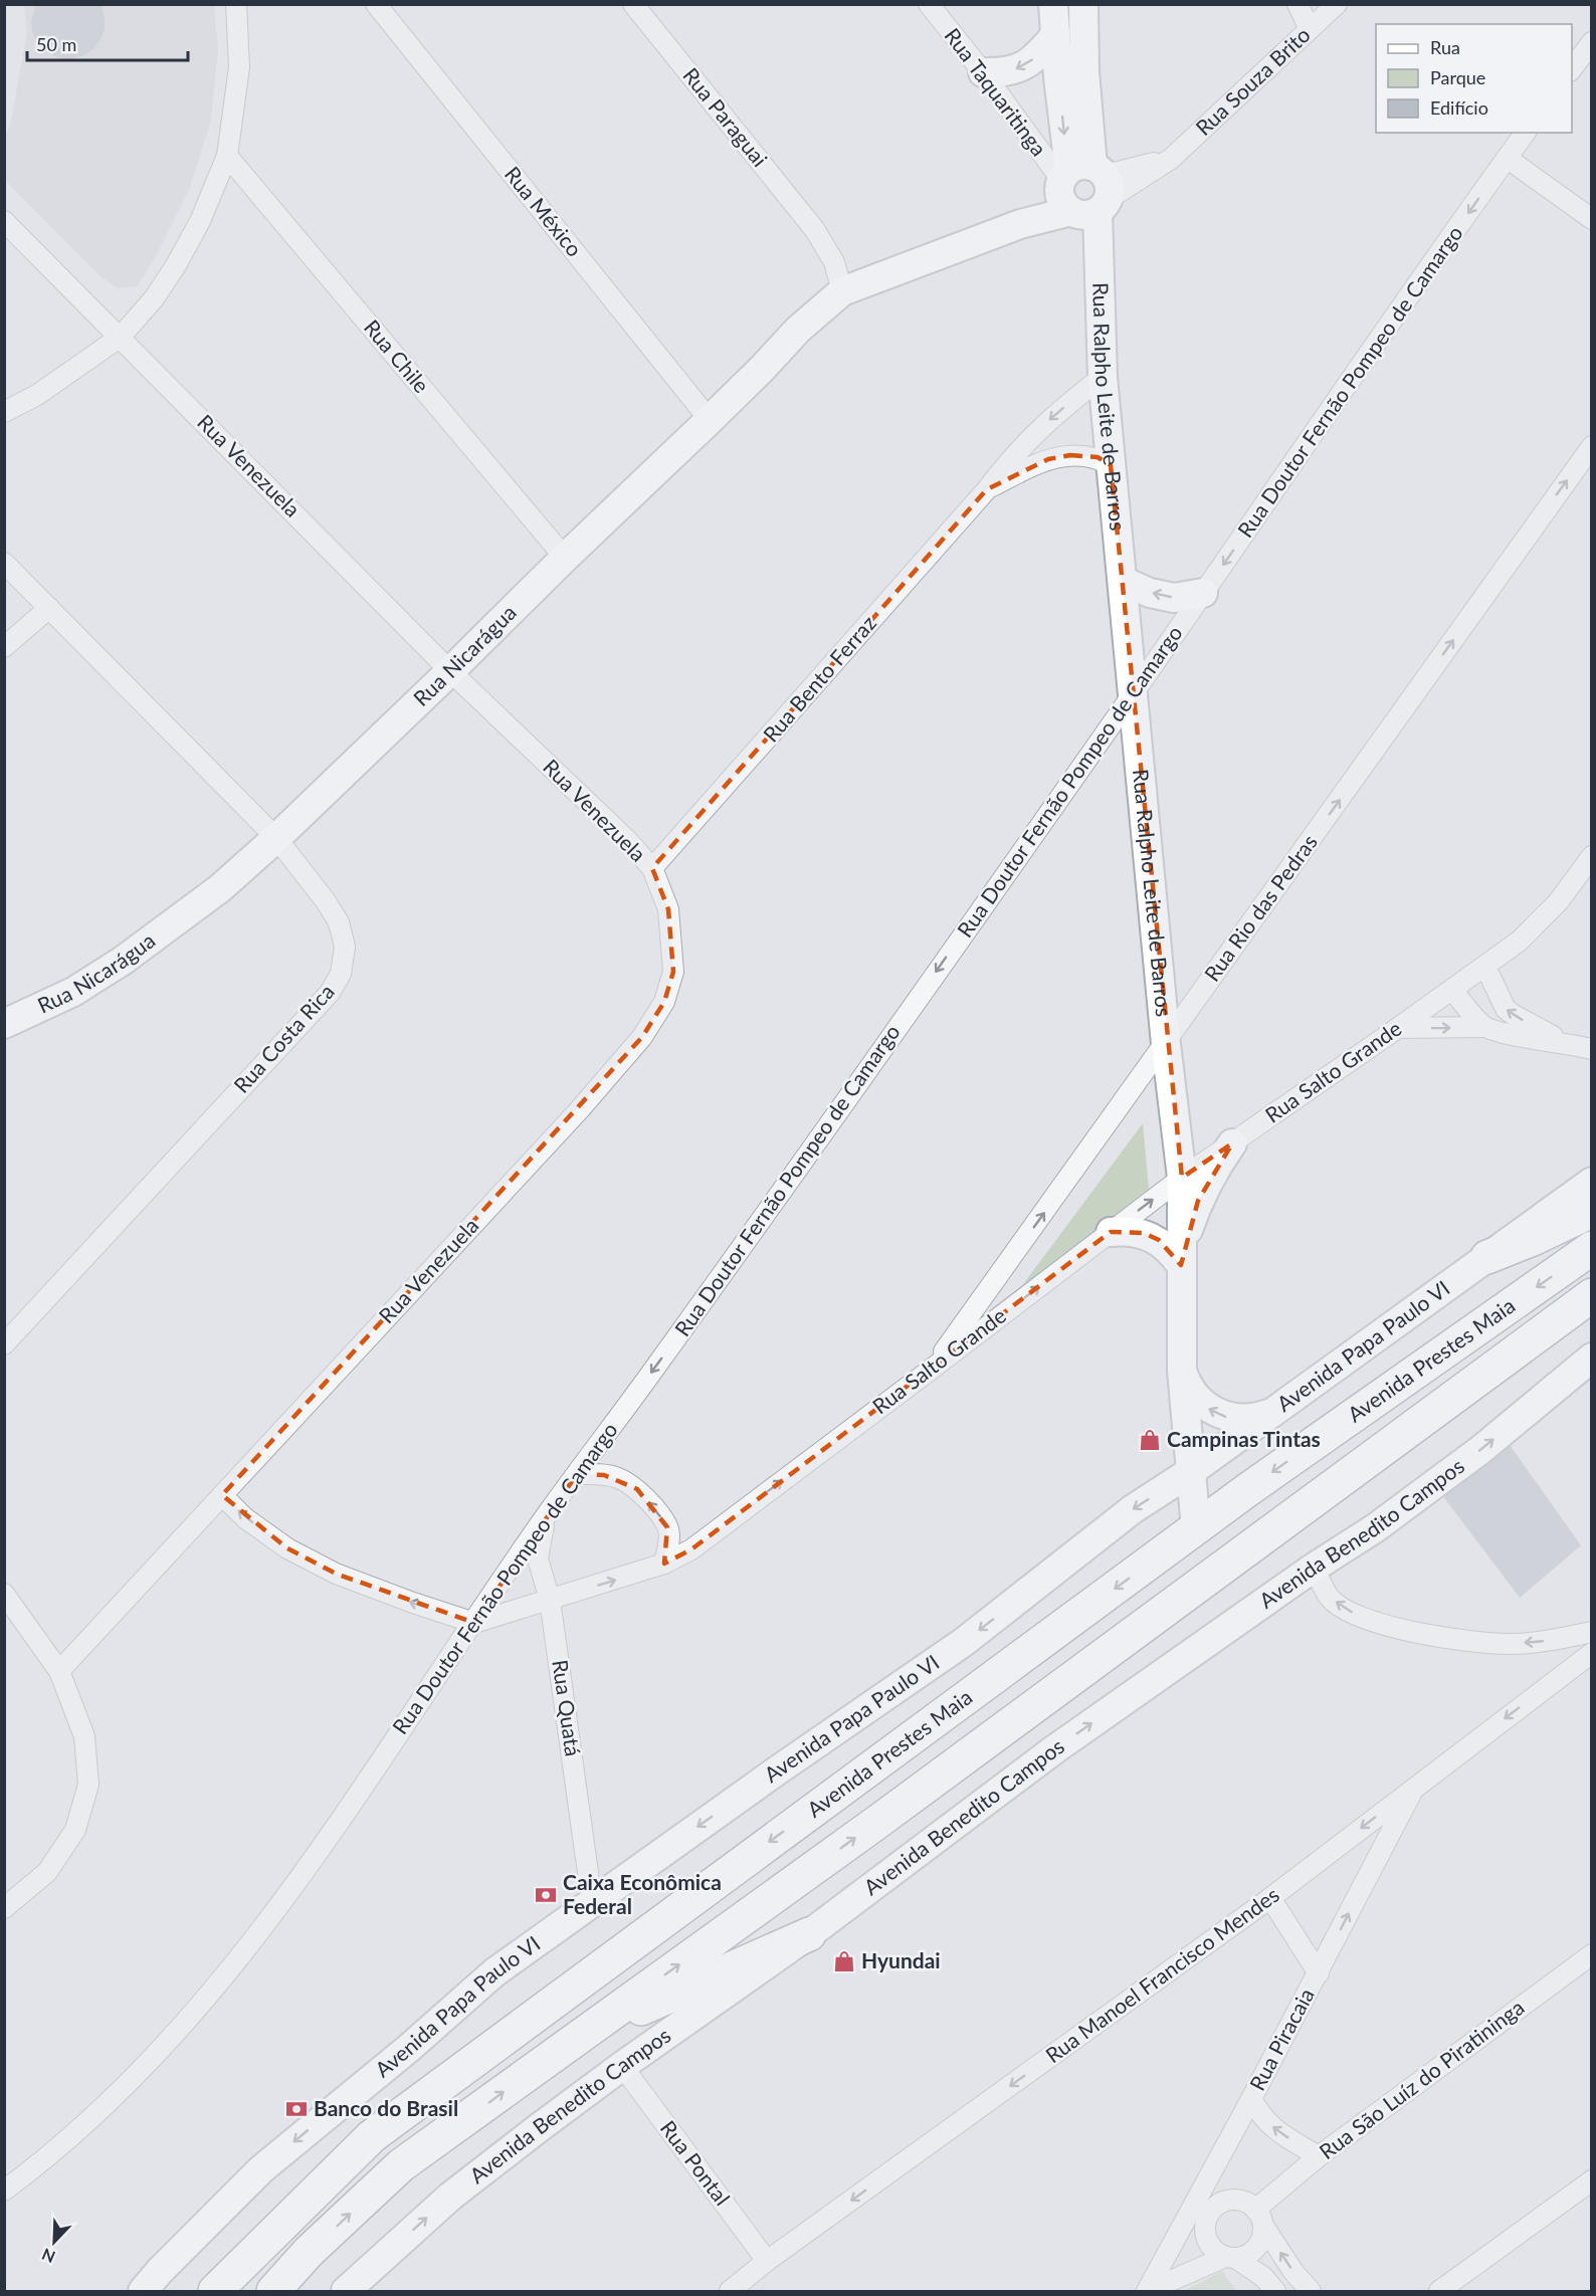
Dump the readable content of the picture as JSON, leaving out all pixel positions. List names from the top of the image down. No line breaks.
{"streets":{"highway":["Avenida Prestes Maia"],"street":["Rua Souza Brito","Rua Taquaritinga","Rua Paraguai","Rua México","Rua Chile","Rua Doutor Fernão Pompeo de Camargo","Rua Ralpho Leite de Barros","Rua Venezuela","Rua Nicarágua","Rua Bento Ferraz","Rua Rio das Pedras","Rua Costa Rica","Rua Salto Grande","Avenida Papa Paulo VI","Avenida Benedito Campos","Rua Quatá","Rua Manoel Francisco Mendes","Rua Piracaia","Rua São Luíz do Piratininga","Rua Pontal"]},"crossings":[["Rua Souza Brito","Rua Taquaritinga"],["Rua Souza Brito","Rua Paraguai"],["Rua Souza Brito","Rua Ralpho Leite de Barros"],["Rua Souza Brito","Rua Nicarágua"],["Rua Taquaritinga","Rua Ralpho Leite de Barros"],["Rua Paraguai","Rua Nicarágua"],["Rua México","Rua Nicarágua"],["Rua Chile","Rua Nicarágua"],["Rua Doutor Fernão Pompeo de Camargo","Rua Ralpho Leite de Barros"],["Rua Doutor Fernão Pompeo de Camargo","Rua Salto Grande"],["Rua Doutor Fernão Pompeo de Camargo","Rua Quatá"],["Rua Ralpho Leite de Barros","Rua Bento Ferraz"],["Rua Ralpho Leite de Barros","Rua Rio das Pedras"],["Rua Ralpho Leite de Barros","Rua Salto Grande"],["Rua Ralpho Leite de Barros","Avenida Papa Paulo VI"],["Rua Ralpho Leite de Barros","Avenida Prestes Maia"],["Rua Venezuela","Rua Nicarágua"],["Rua Venezuela","Rua Bento Ferraz"],["Rua Nicarágua","Rua Costa Rica"],["Rua Rio das Pedras","Rua Salto Grande"],["Rua Salto Grande","Rua Quatá"],["Avenida Papa Paulo VI","Rua Quatá"],["Avenida Benedito Campos","Rua Pontal"],["Rua Manoel Francisco Mendes","Rua Piracaia"],["Rua Manoel Francisco Mendes","Rua Pontal"]],"one_way":["Rua Doutor Fernão Pompeo de Camargo","Rua Rio das Pedras","Rua Salto Grande","Avenida Papa Paulo VI","Avenida Benedito Campos","Rua Manoel Francisco Mendes","Rua Piracaia"],"places":{"shop":["Campinas Tintas","Hyundai"],"bank":["Caixa Econômica Federal","Banco do Brasil"]},"legend":["Rua","Parque","Edifício"],"scale_bar":"50 m","north":"bottom left"}
